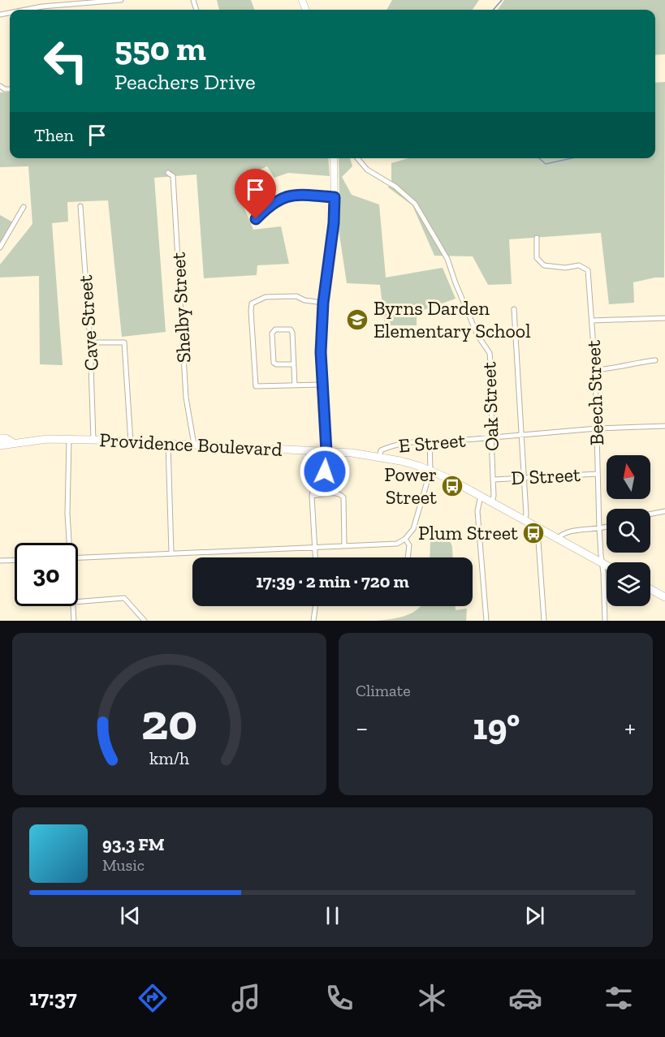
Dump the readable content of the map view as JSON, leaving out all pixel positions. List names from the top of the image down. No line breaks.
{"streets":{"highway":["Providence Boulevard"],"street":["Shelby Street","Cave Street","Beech Street","Oak Street","E Street","D Street"]},"crossings":[["Shelby Street","Providence Boulevard"],["Cave Street","Providence Boulevard"],["Beech Street","E Street"],["Beech Street","Providence Boulevard"],["Beech Street","D Street"],["Oak Street","E Street"],["Oak Street","Providence Boulevard"],["Oak Street","D Street"],["E Street","Providence Boulevard"]],"places":{"school or university":["Byrns Darden Elementary School"],"bus stop":["Power Street","Plum Street"]},"north":"top","page":{"turn":["550 m","Peachers Drive"],"then":"Then","limit":"30","trip":"17:39 · 2 min · 720 m","tile":"Climate","heat":["−","19°","+"],"song":["93.3 FM","Music"],"tabs":"17:37","gauge":["20","km/h"]}}
